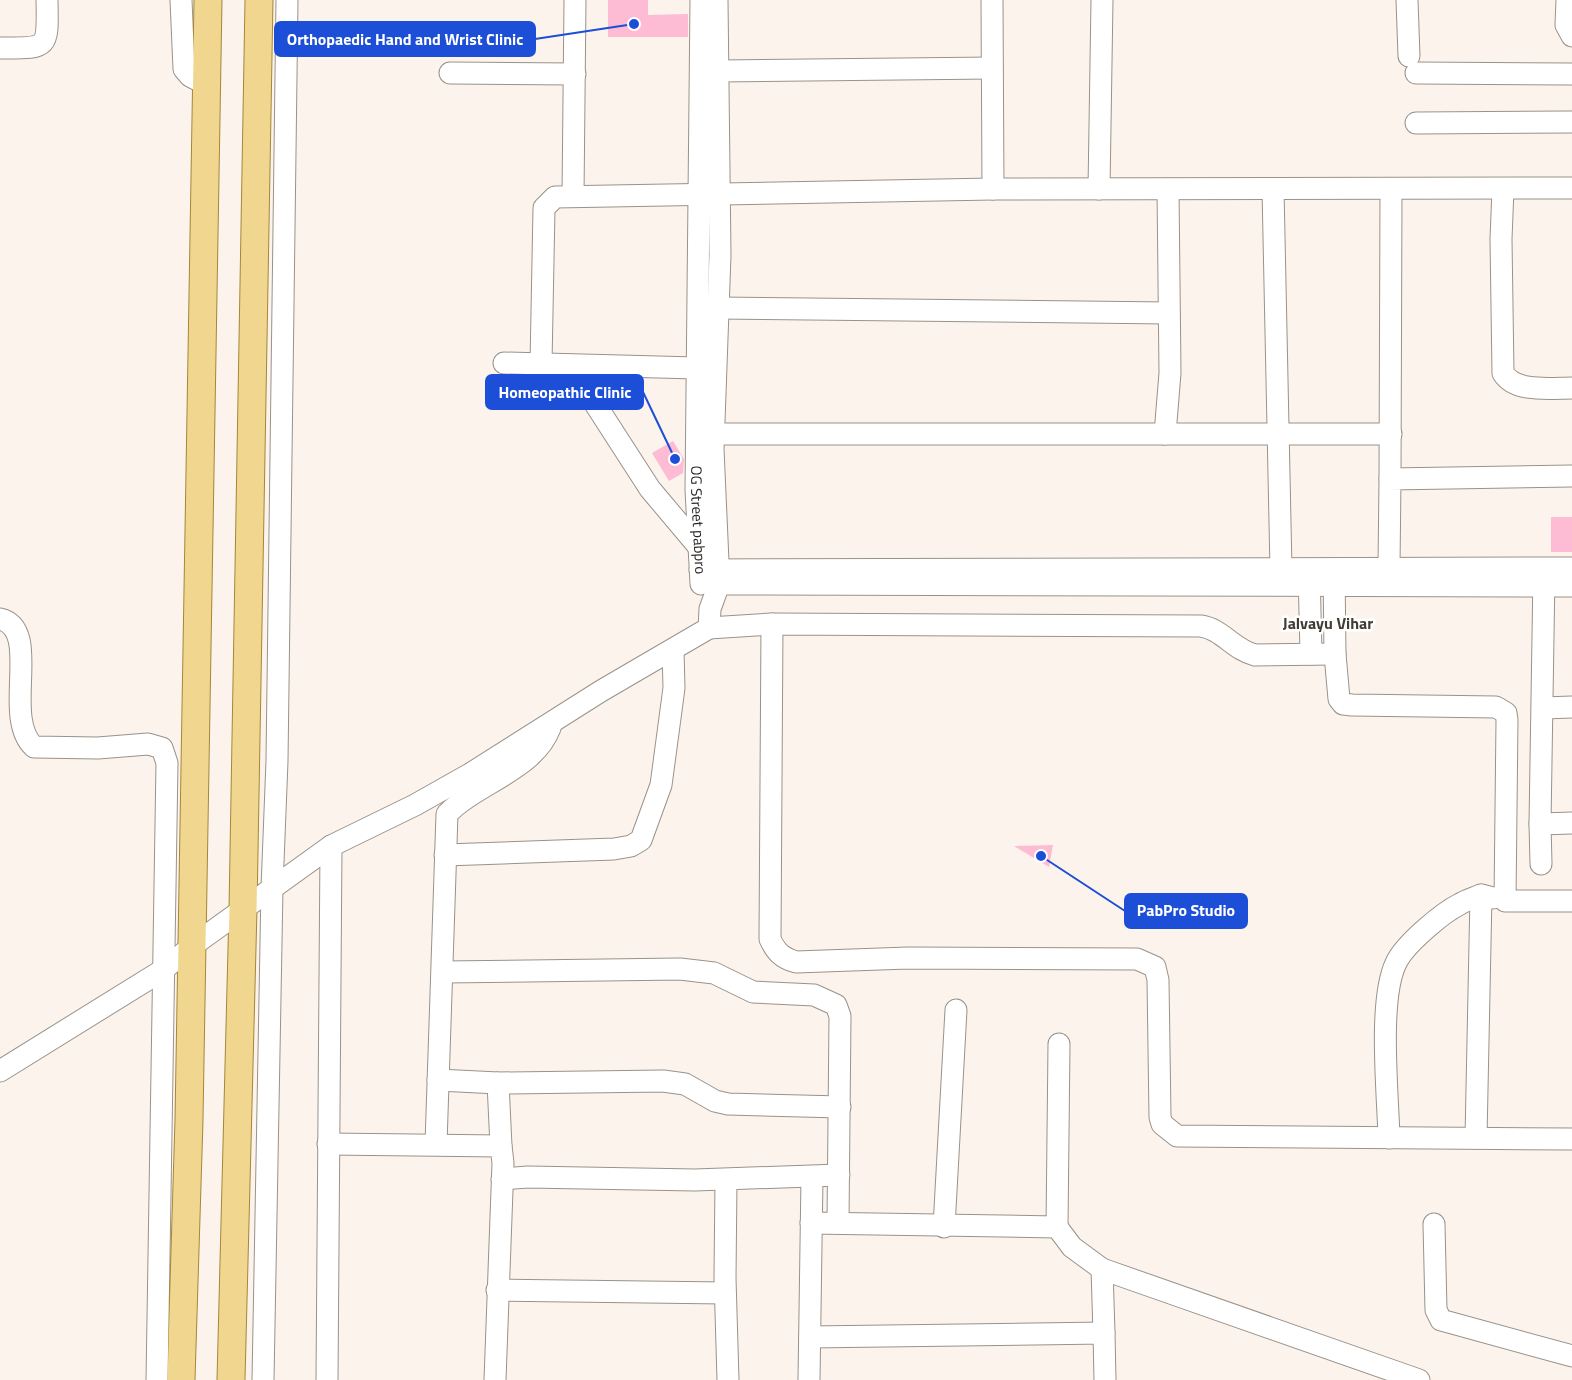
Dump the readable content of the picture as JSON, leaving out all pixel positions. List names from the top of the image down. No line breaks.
{"streets":{"street":["OG Street pabpro"]},"districts":["Jalvayu Vihar"],"places":["Orthopaedic Hand and Wrist Clinic","Homeopathic Clinic","PabPro Studio"]}
